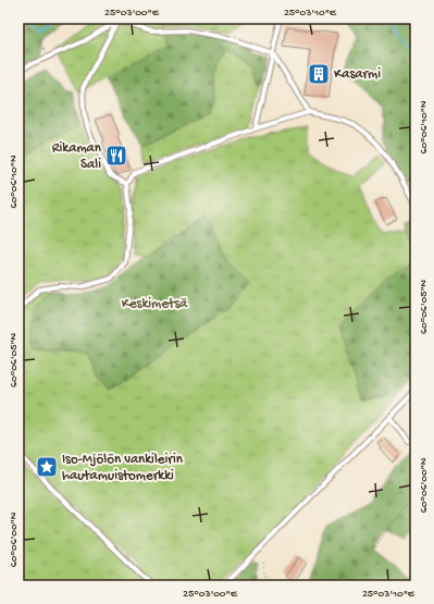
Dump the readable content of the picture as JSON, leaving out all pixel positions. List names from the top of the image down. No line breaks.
{"parks":["Keskimetsä"],"places":{"building":["Kasarmi"],"restaurant":["Rikaman Sali"],"place":["Iso-Mjölön vankileirin hautamuistomerkki"]},"coordinates":["25°03'00\"E","25°03'10\"E","60°06'10\"N","60°06'05\"N","60°06'00\"N"]}
